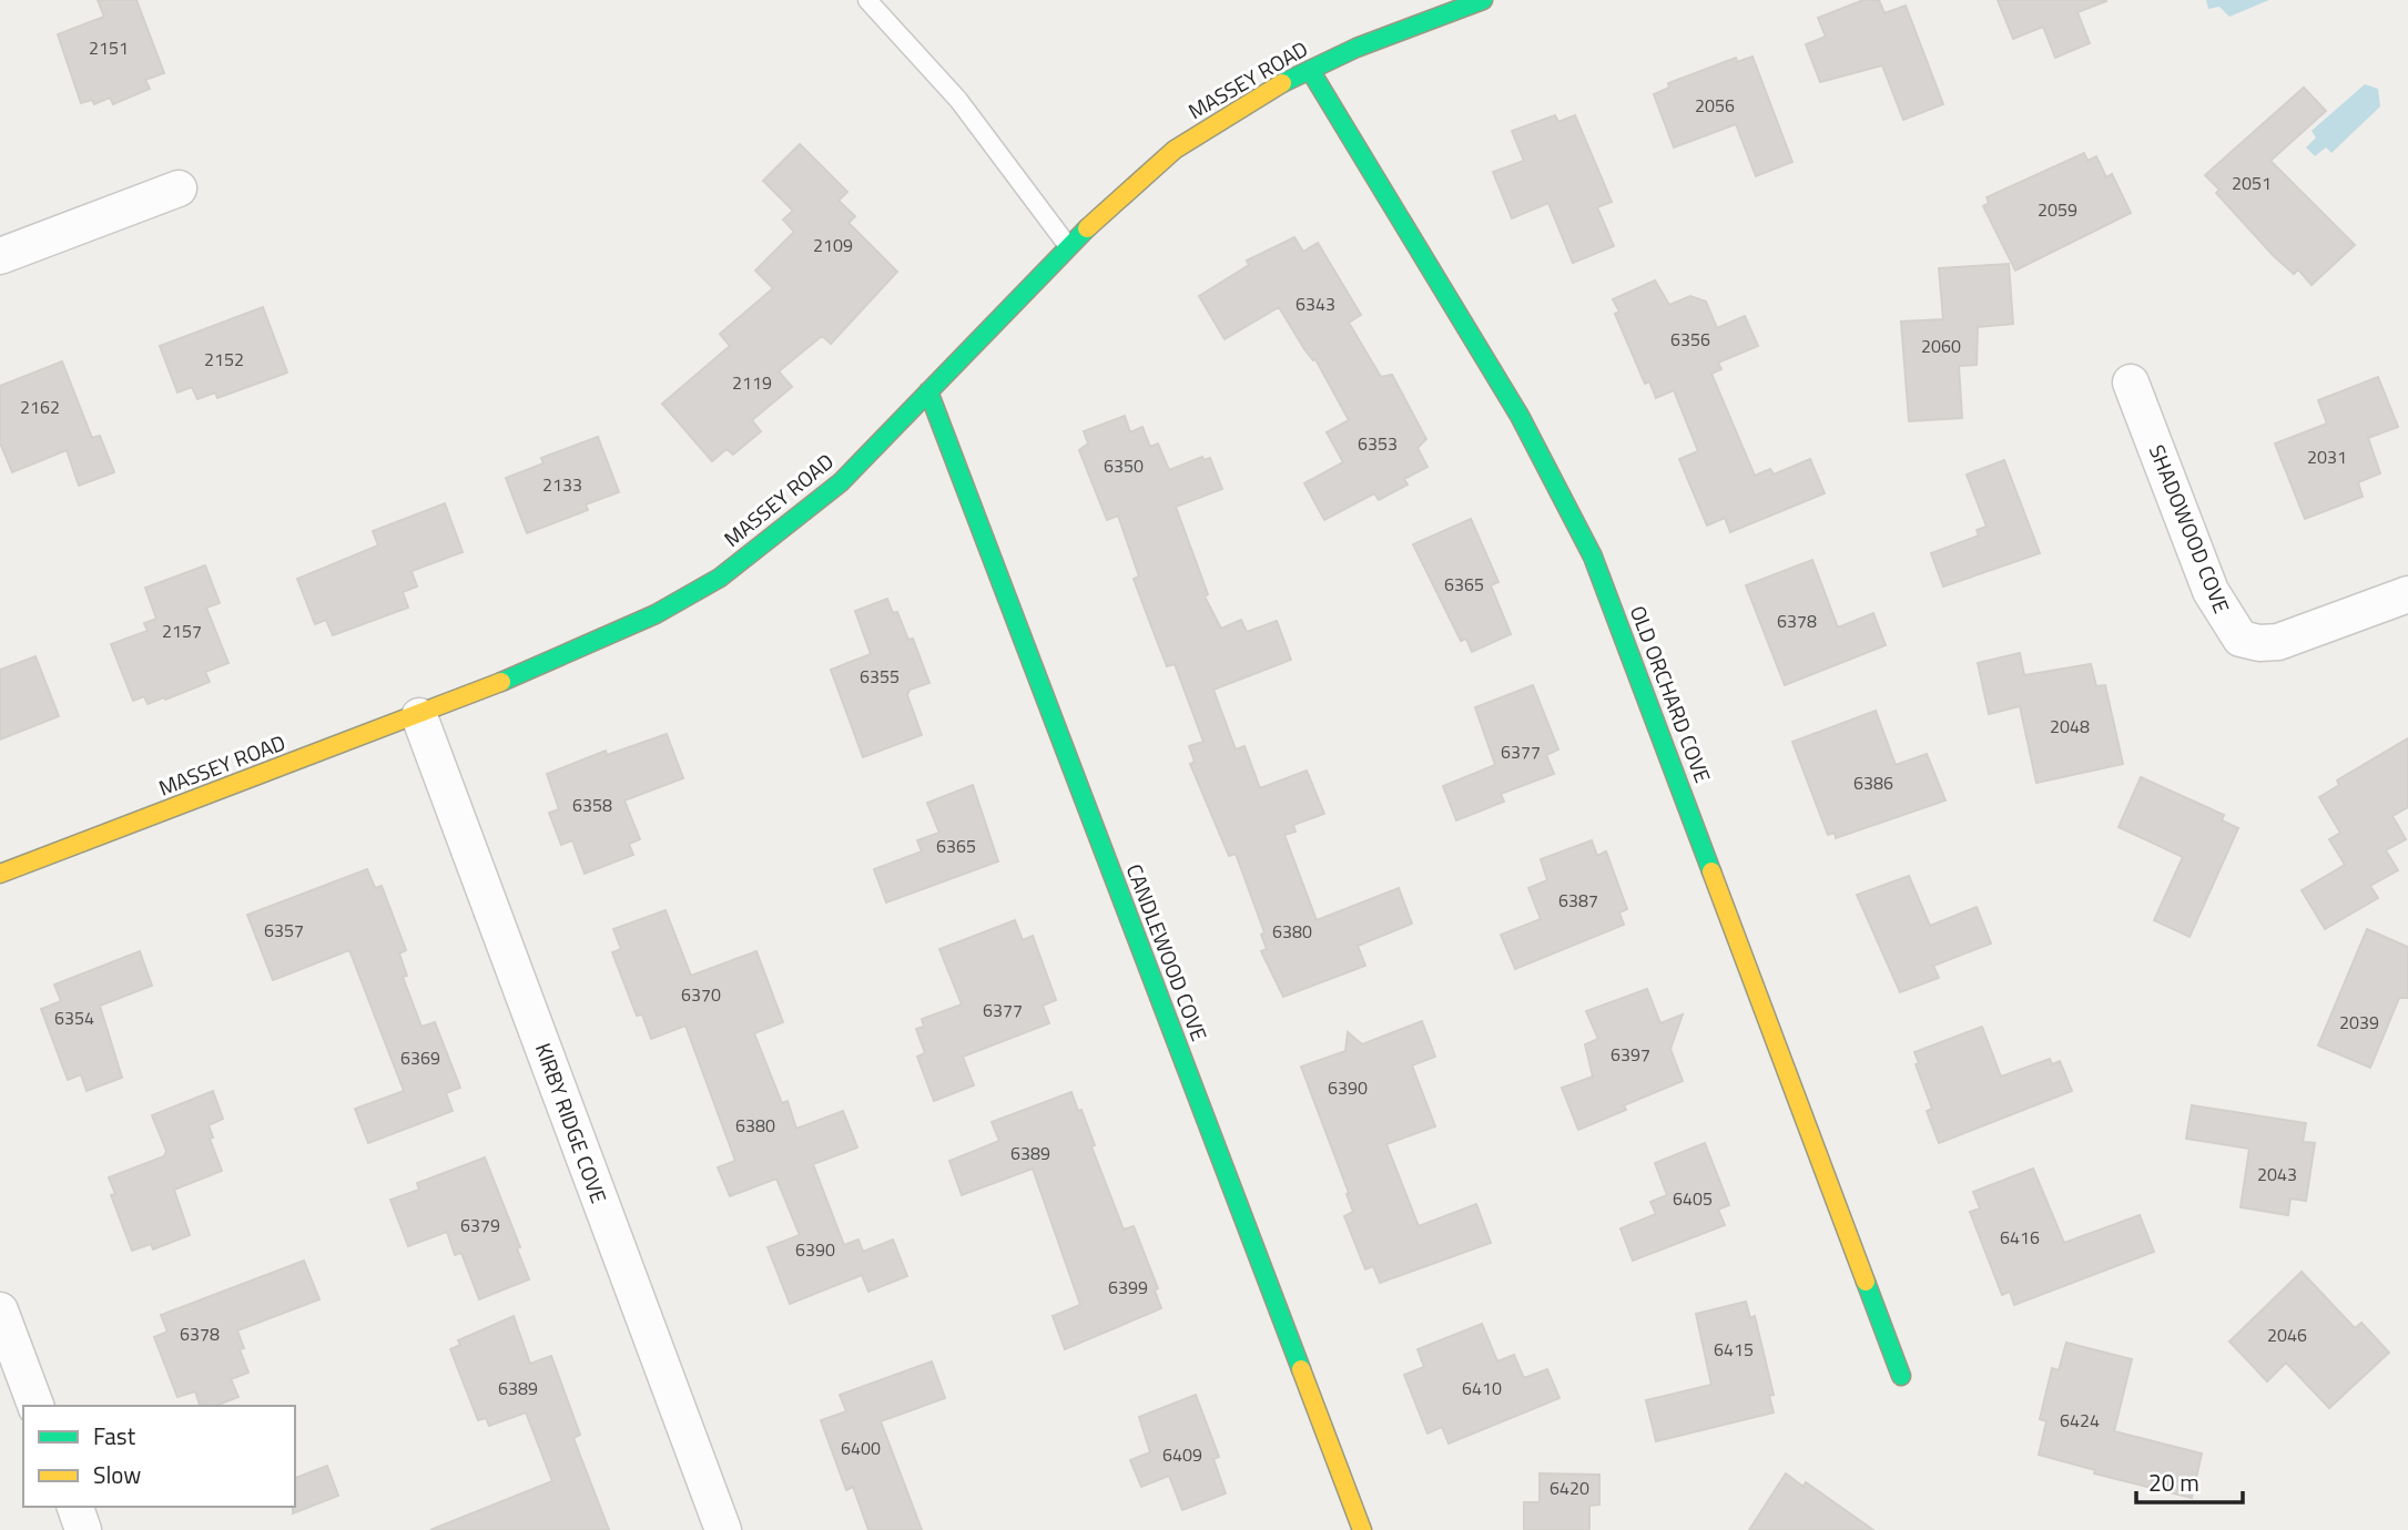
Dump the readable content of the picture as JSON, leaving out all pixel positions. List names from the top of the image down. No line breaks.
{"streets":{"street":["MASSEY ROAD","SHADOWOOD COVE","OLD ORCHARD COVE","CANDLEWOOD COVE","KIRBY RIDGE COVE"]},"crossings":[["MASSEY ROAD","OLD ORCHARD COVE"],["MASSEY ROAD","CANDLEWOOD COVE"],["MASSEY ROAD","KIRBY RIDGE COVE"]],"house_numbers":["2151","2056","2051","2059","2109","6343","6356","2060","2152","2119","2162","6353","2031","6350","2133","6365","6378","2157","6355","2048","6377","6386","6358","6365","6387","6357","6380","6370","6377","6354","2039","6397","6369","6390","6380","6389","2043","6405","6379","6416","6390","6399","6378","2046","6415","6389","6410","6424","6400","6409","6420"],"legend":["Fast","Slow"],"scale_bar":"20 m"}
